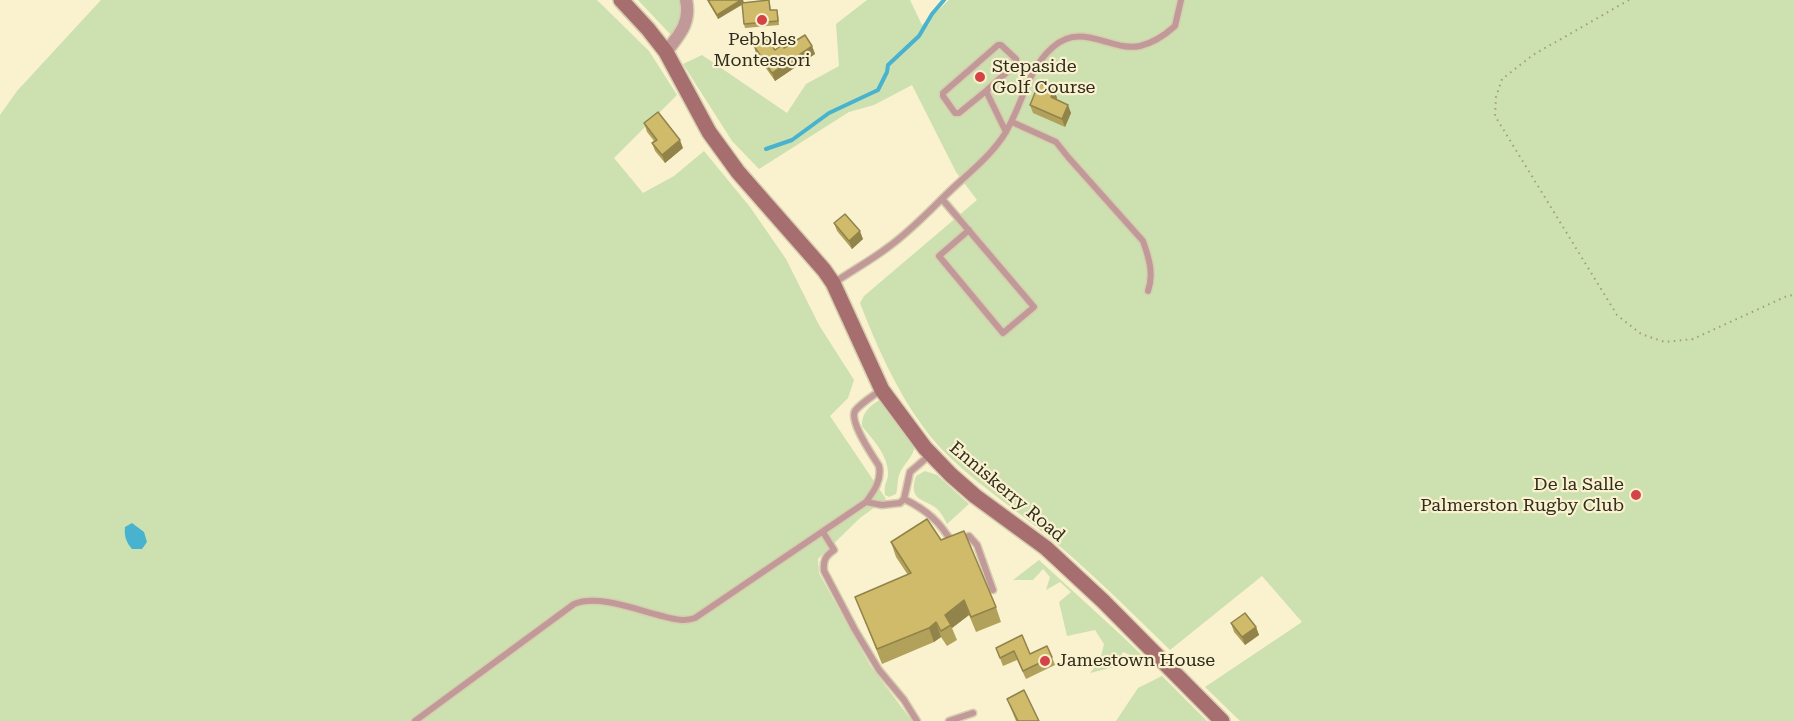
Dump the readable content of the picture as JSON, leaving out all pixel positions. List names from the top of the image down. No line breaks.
{"streets":{"main road":["Enniskerry Road"]},"places":["Pebbles Montessori","Stepaside Golf Course","De la Salle Palmerston Rugby Club","Jamestown House"]}
